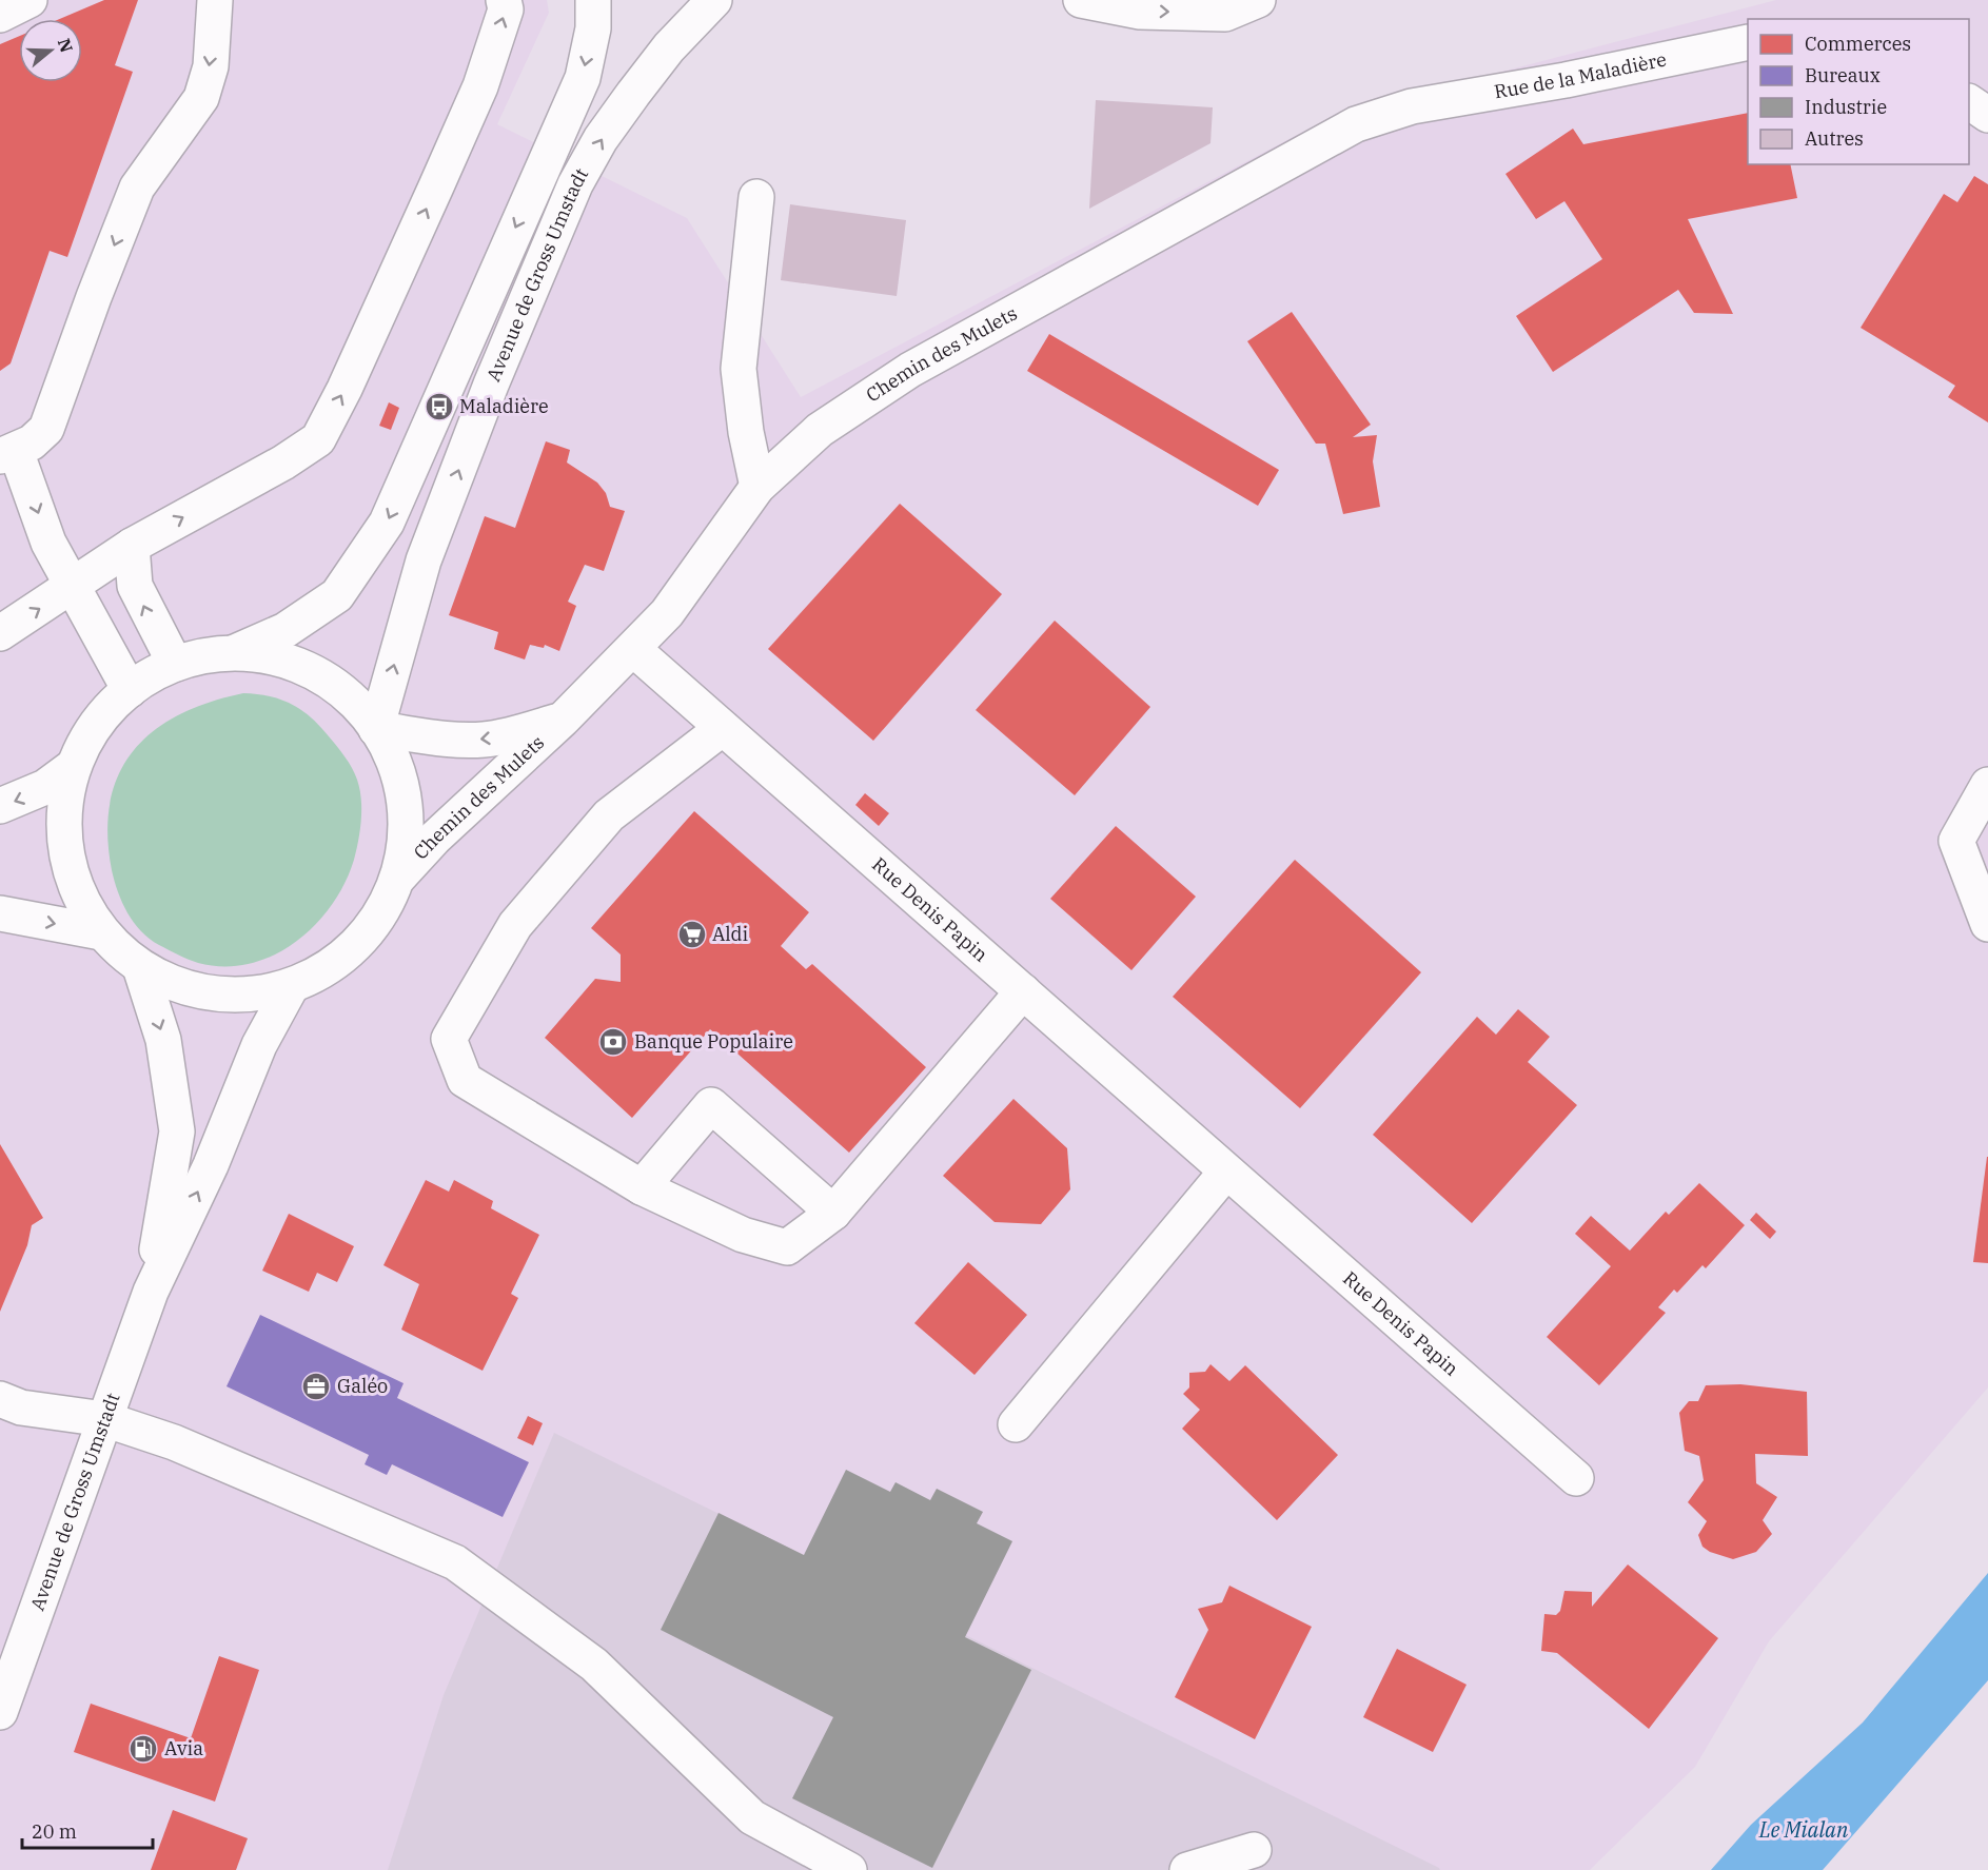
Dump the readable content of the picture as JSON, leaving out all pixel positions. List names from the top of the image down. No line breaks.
{"streets":{"street":["Rue de la Maladière","Avenue de Gross Umstadt","Chemin des Mulets","Rue Denis Papin"]},"crossings":[["Rue de la Maladière","Chemin des Mulets"],["Avenue de Gross Umstadt","Chemin des Mulets"],["Chemin des Mulets","Rue Denis Papin"]],"water":["Le Mialan"],"places":{"bus stop":["Maladière"],"supermarket":["Aldi"],"bank":["Banque Populaire"],"office":["Galéo"],"fuel station":["Avia"]},"legend":["Commerces","Bureaux","Industrie","Autres"],"scale_bar":"20 m","north":"right"}
